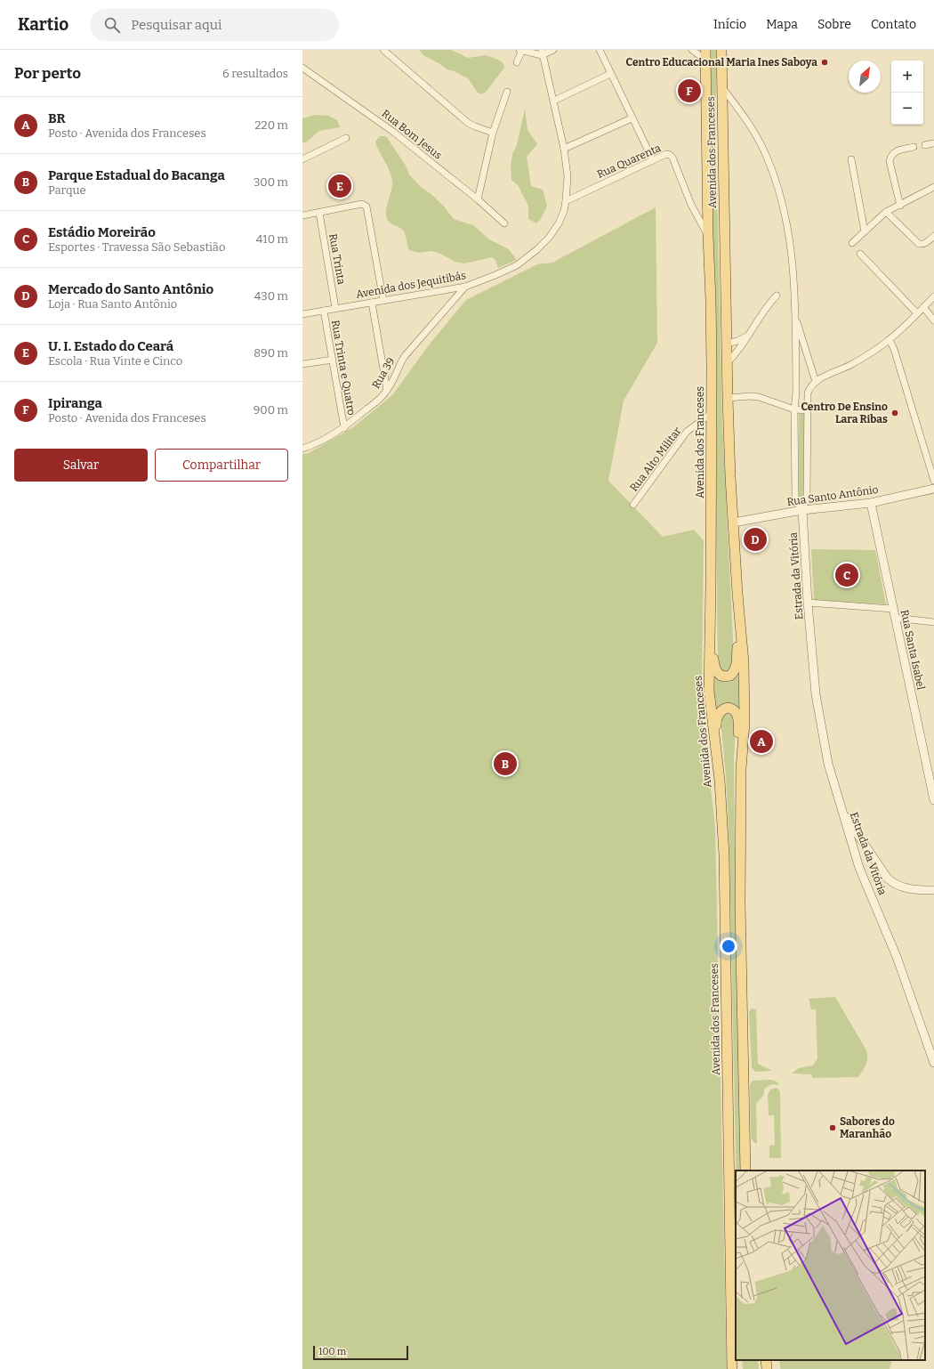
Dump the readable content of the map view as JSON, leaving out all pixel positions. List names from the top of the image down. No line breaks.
{"streets":{"main road":["Avenida dos Franceses"],"street":["Rua Bom Jesus","Rua Quarenta","Rua Trinta","Avenida dos Jequitibás","Rua Trinta e Quatro","Rua 39","Rua Alto Militar","Rua Santo Antônio","Estrada da Vitória","Rua Santa Isabel"]},"crossings":[["Avenida dos Franceses","Rua Quarenta"],["Avenida dos Franceses","Rua Alto Militar"],["Avenida dos Franceses","Rua Santo Antônio"],["Avenida dos Franceses","Estrada da Vitória"],["Rua Quarenta","Avenida dos Jequitibás"],["Rua Trinta","Avenida dos Jequitibás"],["Avenida dos Jequitibás","Rua Trinta e Quatro"],["Avenida dos Jequitibás","Rua 39"],["Rua Trinta e Quatro","Rua 39"],["Rua Santo Antônio","Estrada da Vitória"],["Rua Santo Antônio","Rua Santa Isabel"]],"places":["Centro Educacional Maria Ines Saboya","Centro De Ensino Lara Ribas","Sabores do Maranhão"],"scale_bar":"100 m","north":"top right","page":{"header":"Kartio","search":"Pesquisar aqui","nav":["Início","Mapa","Sobre","Contato"],"heading":["Por perto","6 resultados"],"map_buttons":["+","−"],"pins":["F","E","D","C","A","B"],"list":[{"mark":"A","name":"BR","note":"Posto · Avenida dos Franceses","value":"220 m"},{"mark":"B","name":"Parque Estadual do Bacanga","note":"Parque","value":"300 m"},{"mark":"C","name":"Estádio Moreirão","note":"Esportes · Travessa São Sebastião","value":"410 m"},{"mark":"D","name":"Mercado do Santo Antônio","note":"Loja · Rua Santo Antônio","value":"430 m"},{"mark":"E","name":"U. I. Estado do Ceará","note":"Escola · Rua Vinte e Cinco","value":"890 m"},{"mark":"F","name":"Ipiranga","note":"Posto · Avenida dos Franceses","value":"900 m"}],"buttons":["Salvar","Compartilhar"],"scale":"100 m"}}
